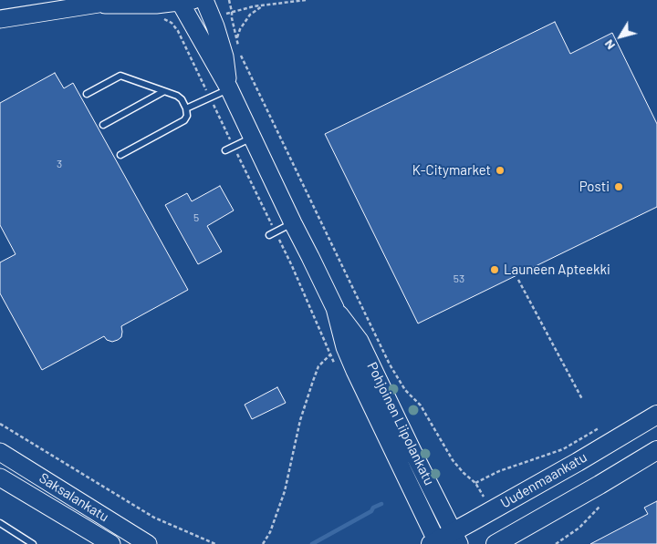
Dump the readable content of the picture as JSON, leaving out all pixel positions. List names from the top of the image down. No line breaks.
{"streets":{"main road":["Uudenmaankatu"],"street":["Pohjoinen Liipolankatu","Saksalankatu"]},"crossings":[["Pohjoinen Liipolankatu","Uudenmaankatu"]],"places":["K-Citymarket","Posti","Launeen Apteekki"],"house_numbers":["3","5","53"],"north":"bottom left"}
